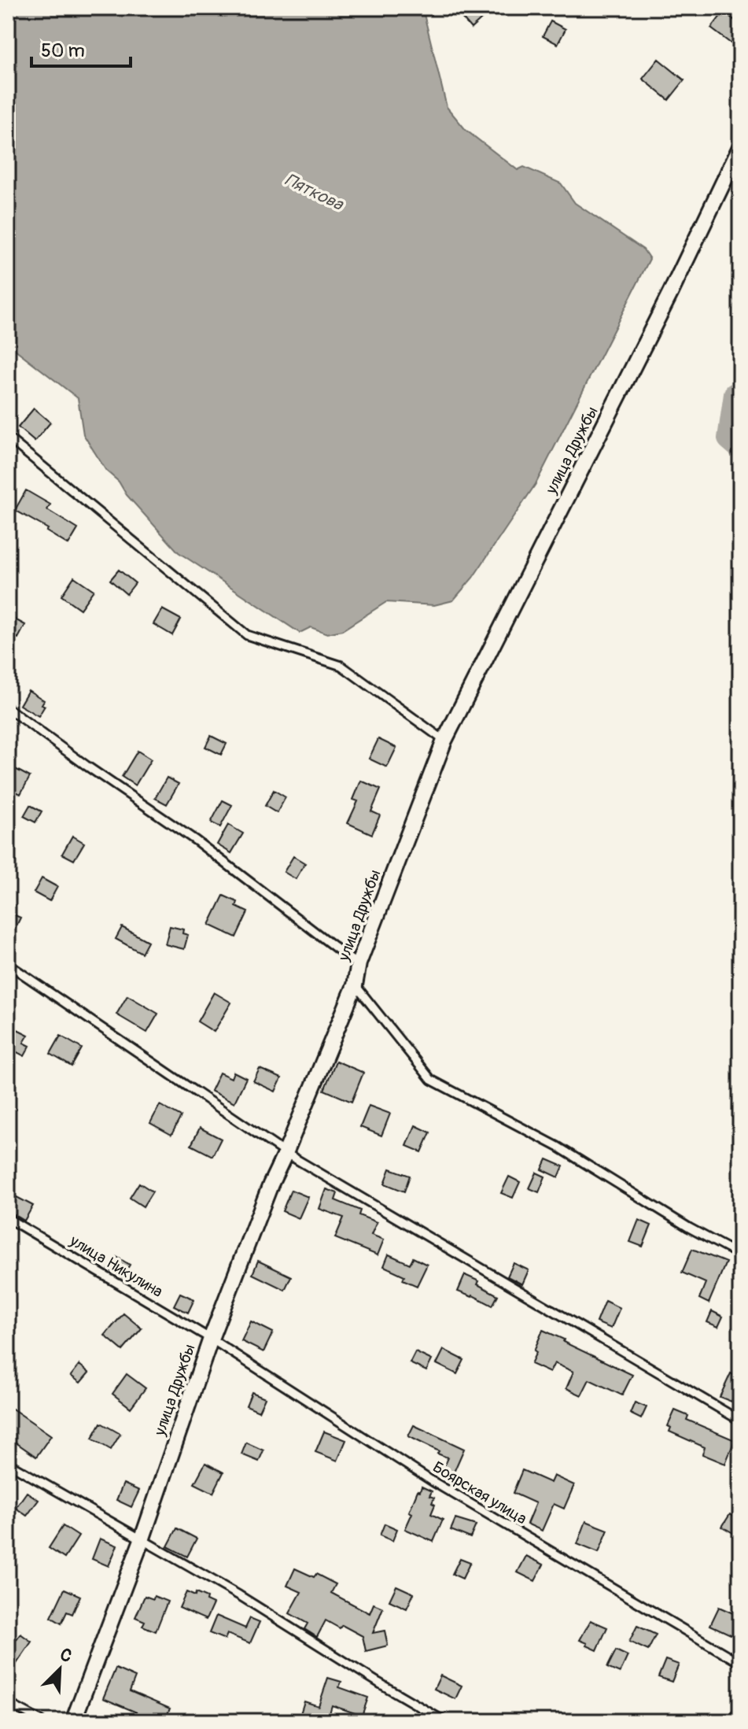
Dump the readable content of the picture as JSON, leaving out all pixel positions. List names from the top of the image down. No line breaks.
{"streets":{"street":["улица Дружбы"],"lane":["улица Никулина","Боярская улица"]},"crossings":[["улица Дружбы","улица Никулина"],["улица Дружбы","Боярская улица"],["улица Никулина","Боярская улица"]],"water":["Пяткова"],"scale_bar":"50 m","north":"top right"}
